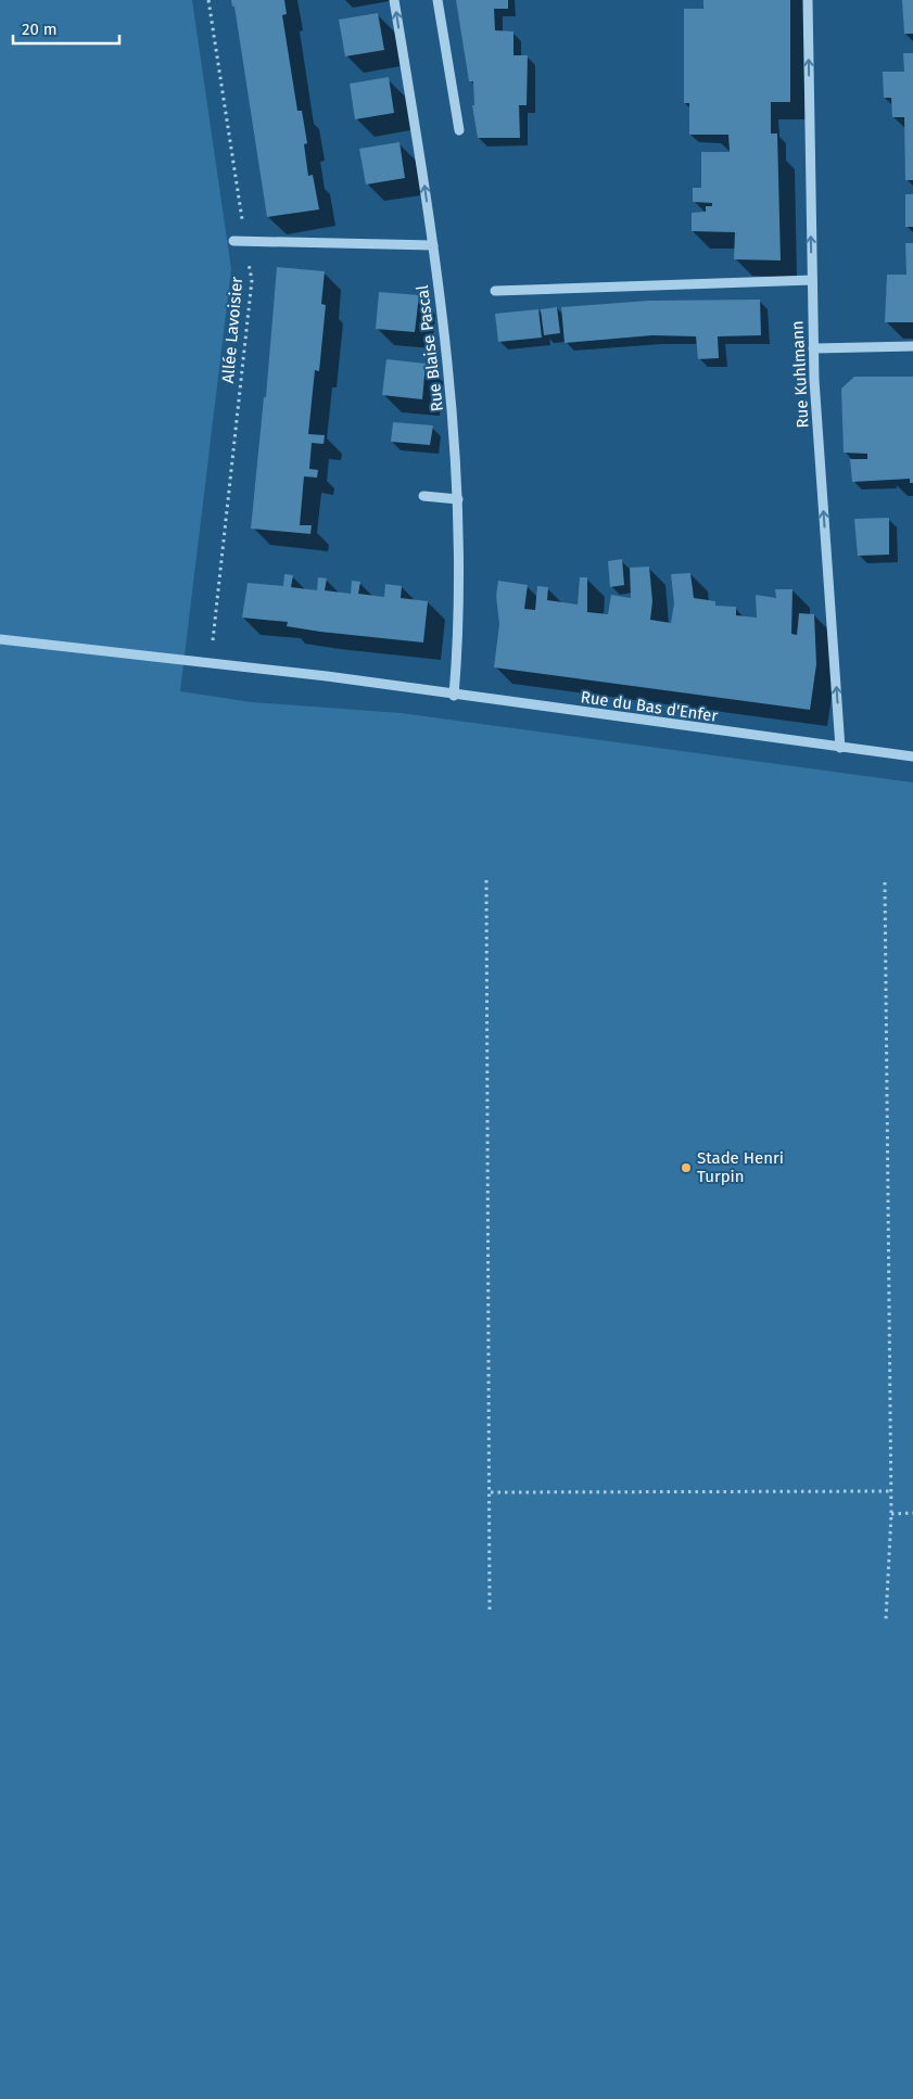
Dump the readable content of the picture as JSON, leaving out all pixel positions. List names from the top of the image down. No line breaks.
{"streets":{"street":["Rue Blaise Pascal","Rue Kuhlmann","Rue du Bas d'Enfer"],"path":["Allée Lavoisier"]},"crossings":[["Allée Lavoisier","Rue du Bas d'Enfer"],["Rue Blaise Pascal","Rue du Bas d'Enfer"],["Rue Kuhlmann","Rue du Bas d'Enfer"]],"one_way":["Rue Kuhlmann"],"places":["Stade Henri Turpin"],"scale_bar":"20 m"}
